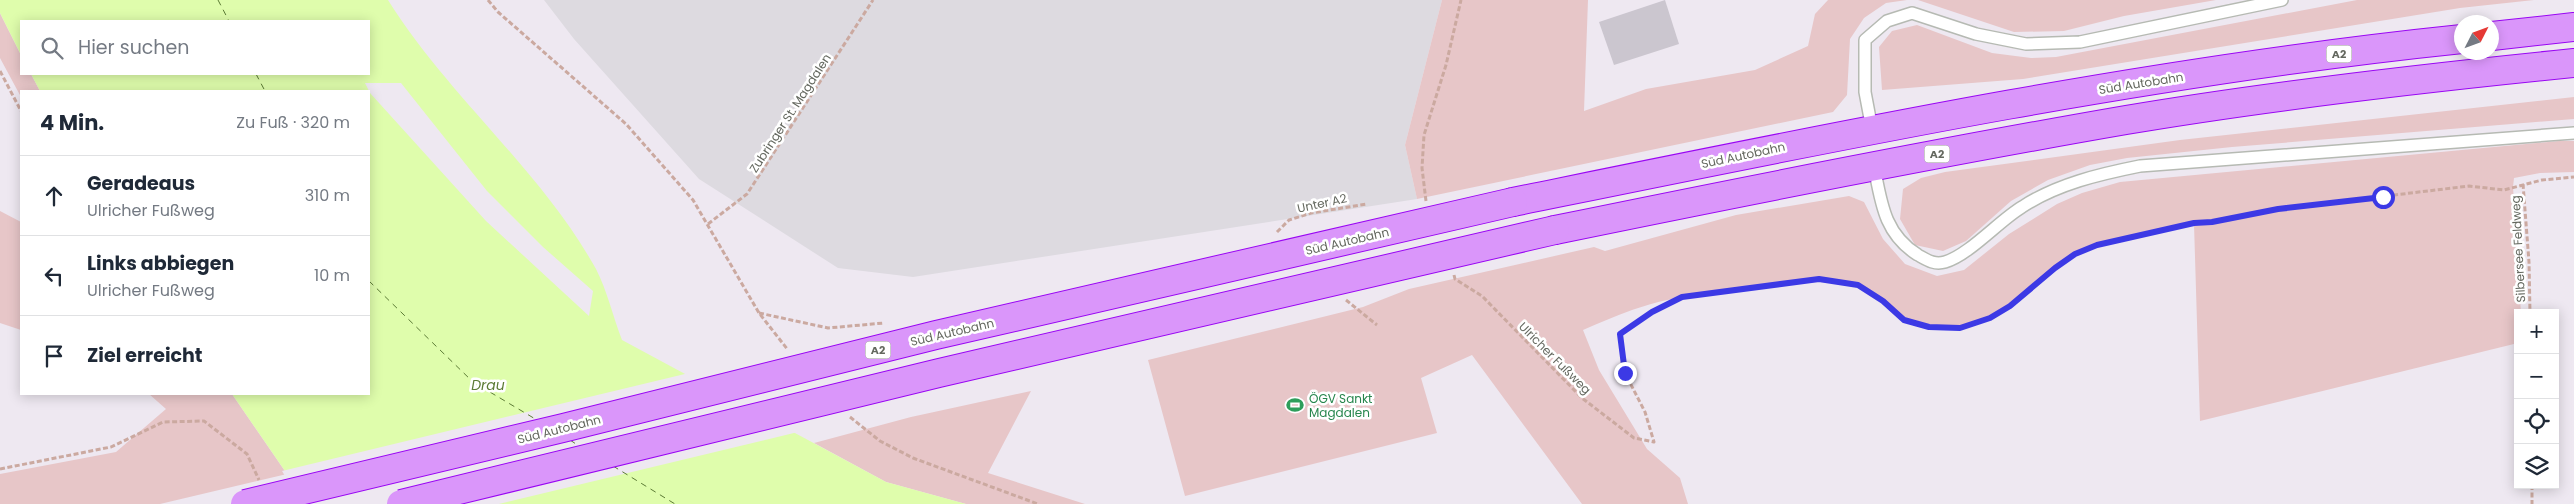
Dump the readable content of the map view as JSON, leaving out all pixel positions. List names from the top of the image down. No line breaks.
{"streets":{"highway":["A2","Süd Autobahn"],"path":["Zubringer St. Magdalen","Unter A2","Silbersee Feldweg","Ulricher Fußweg"]},"crossings":[["Silbersee Feldweg","Ulricher Fußweg"]],"water":["Drau"],"places":{"sports":["ÖGV Sankt Magdalen"]},"north":"top right","page":{"search":"Hier suchen","heading":["4 Min.","Zu Fuß · 320 m"],"list":[["Geradeaus","Ulricher Fußweg","310 m"],["Links abbiegen","Ulricher Fußweg","10 m"],"Ziel erreicht"],"map_buttons":["+","−"]}}
